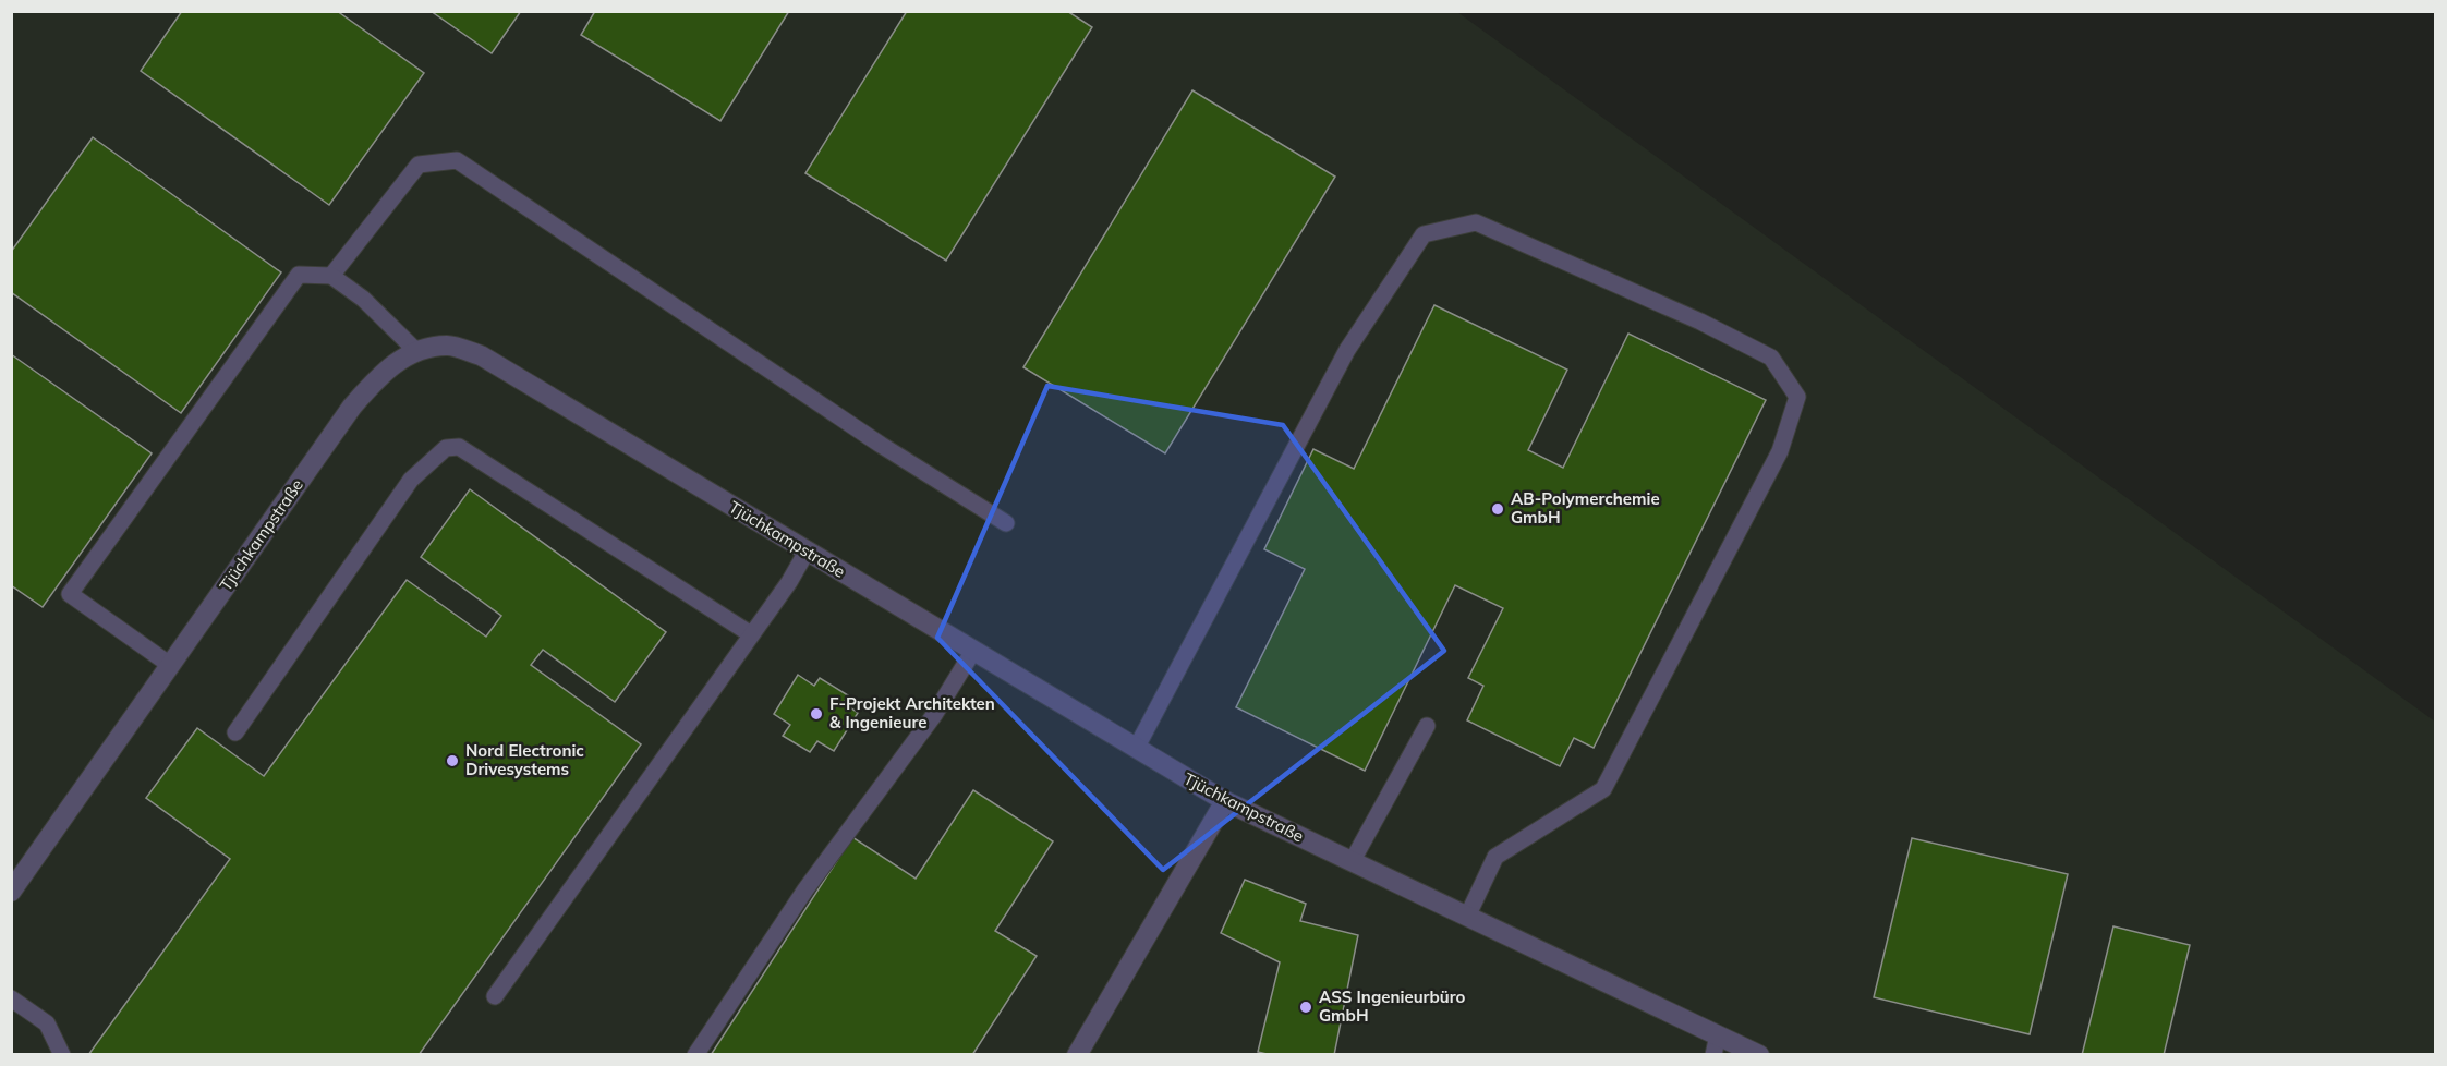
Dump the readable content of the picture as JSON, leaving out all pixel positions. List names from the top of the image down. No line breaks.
{"streets":{"street":["Tjüchkampstraße"]},"places":["AB-Polymerchemie GmbH","F-Projekt Architekten & Ingenieure","Nord Electronic Drivesystems","ASS Ingenieurbüro GmbH"]}
